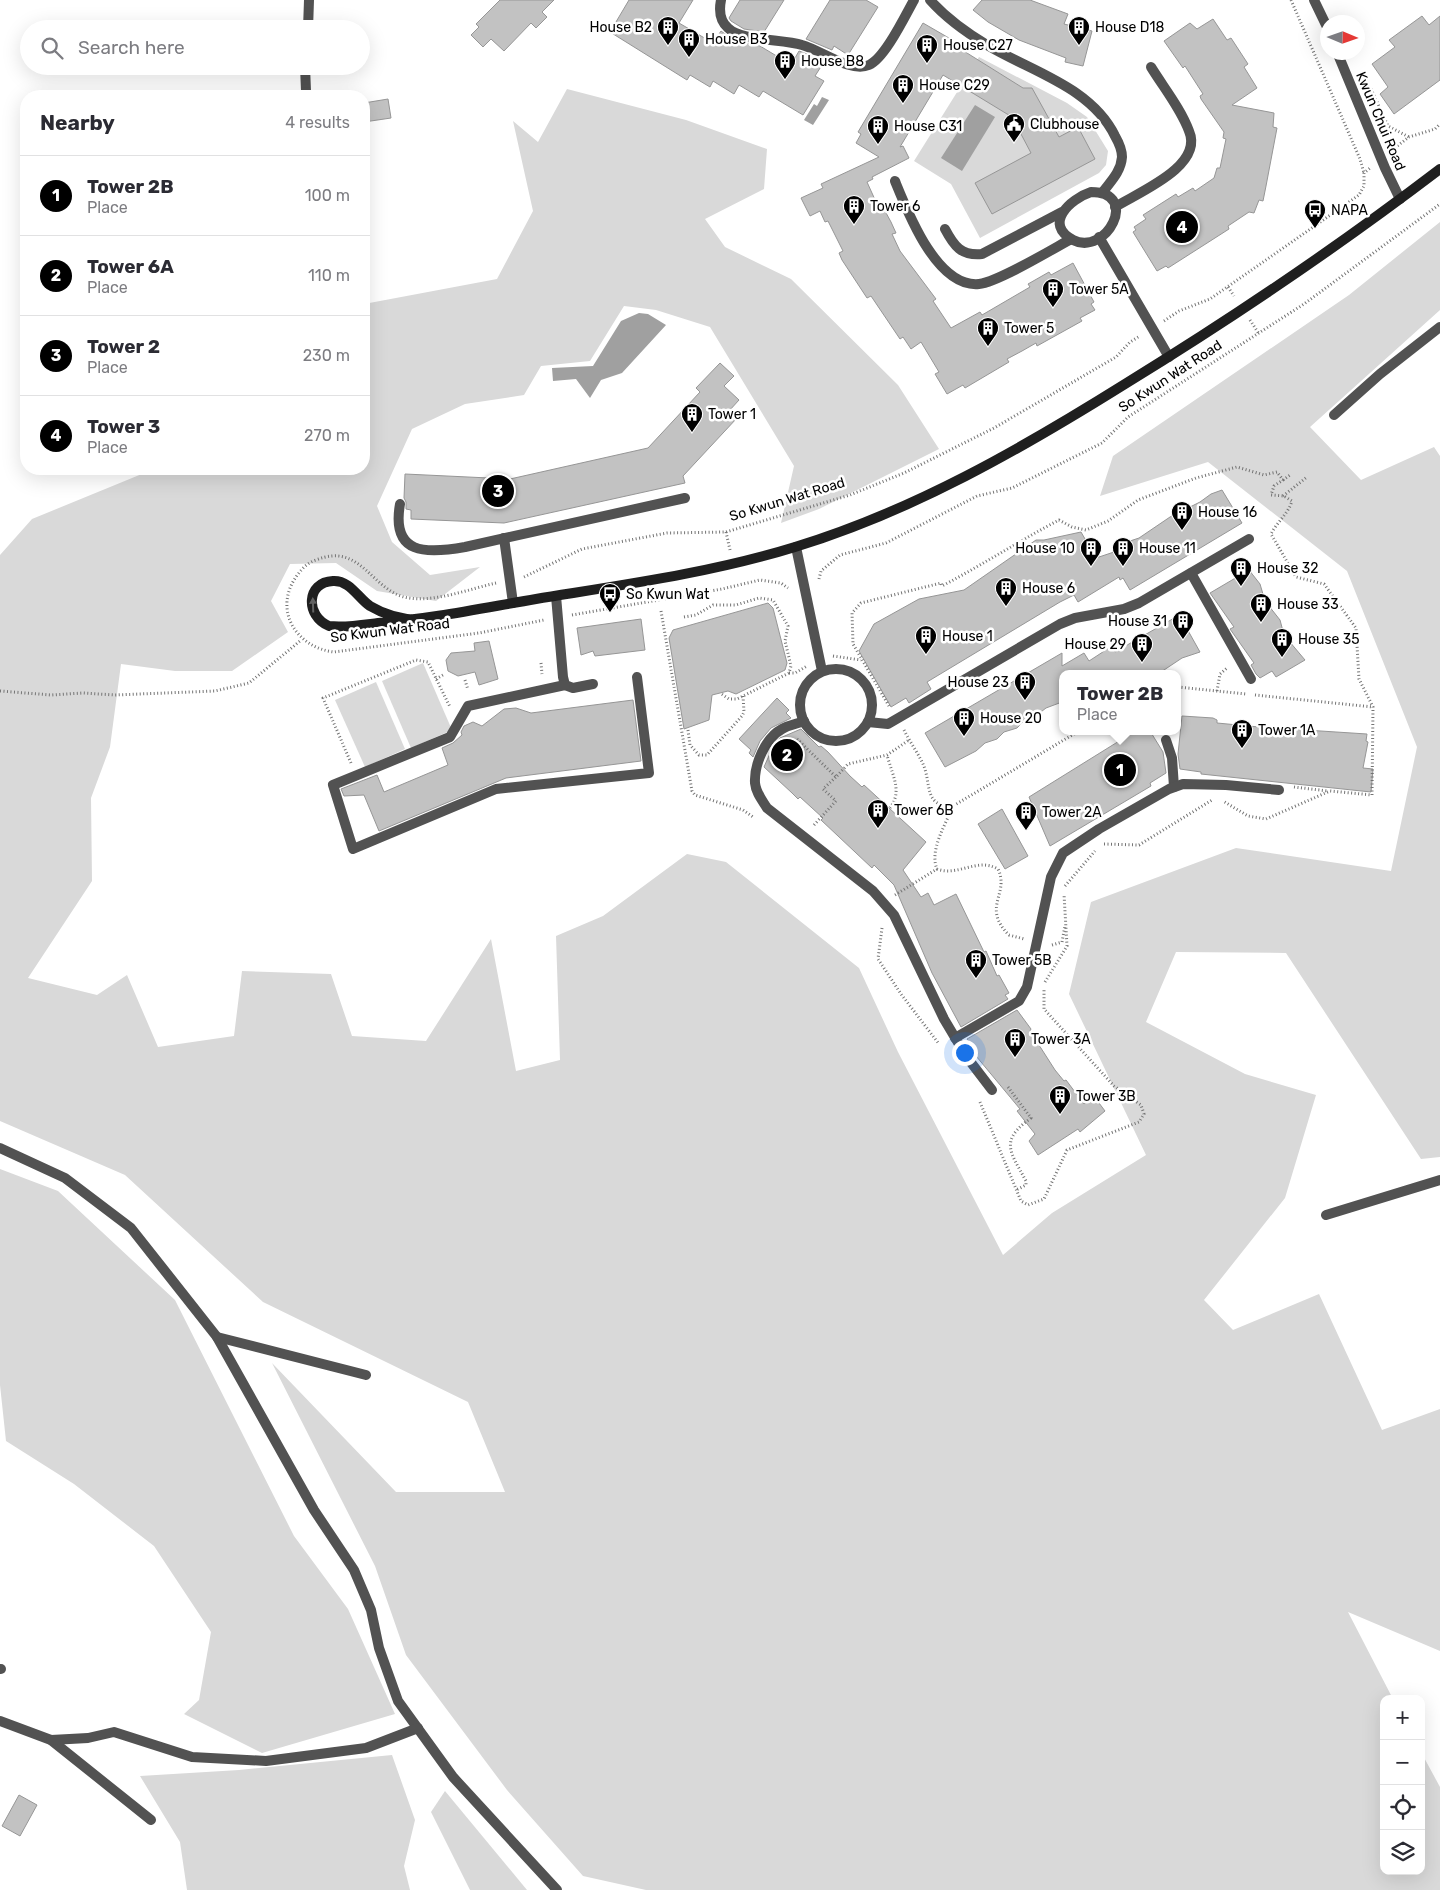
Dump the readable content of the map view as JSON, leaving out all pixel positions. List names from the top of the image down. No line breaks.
{"streets":{"street":["Kwun Chui Road","So Kwun Wat Road"]},"crossings":[["Kwun Chui Road","So Kwun Wat Road"]],"places":{"building":["House B2","House D18","House B3","House C27","House B8","House C29","House C31","Tower 6","Tower 5A","Tower 5","Tower 1","House 16","House 10","House 11","House 32","House 6","House 33","House 31","House 1","House 35","House 29","House 23","House 20","Tower 1A","Tower 6B","Tower 2A","Tower 5B","Tower 3A","Tower 3B"],"public building":["Clubhouse"],"bus stop":["NAPA","So Kwun Wat"]},"north":"right","page":{"search":"Search here","heading":["Nearby","4 results"],"list":[{"mark":"1","name":"Tower 2B","note":"Place","value":"100 m"},{"mark":"2","name":"Tower 6A","note":"Place","value":"110 m"},{"mark":"3","name":"Tower 2","note":"Place","value":"230 m"},{"mark":"4","name":"Tower 3","note":"Place","value":"270 m"}],"pins":["4","3","2","1"],"popup":["Tower 2B","Place"],"map_buttons":["+","−"]}}
